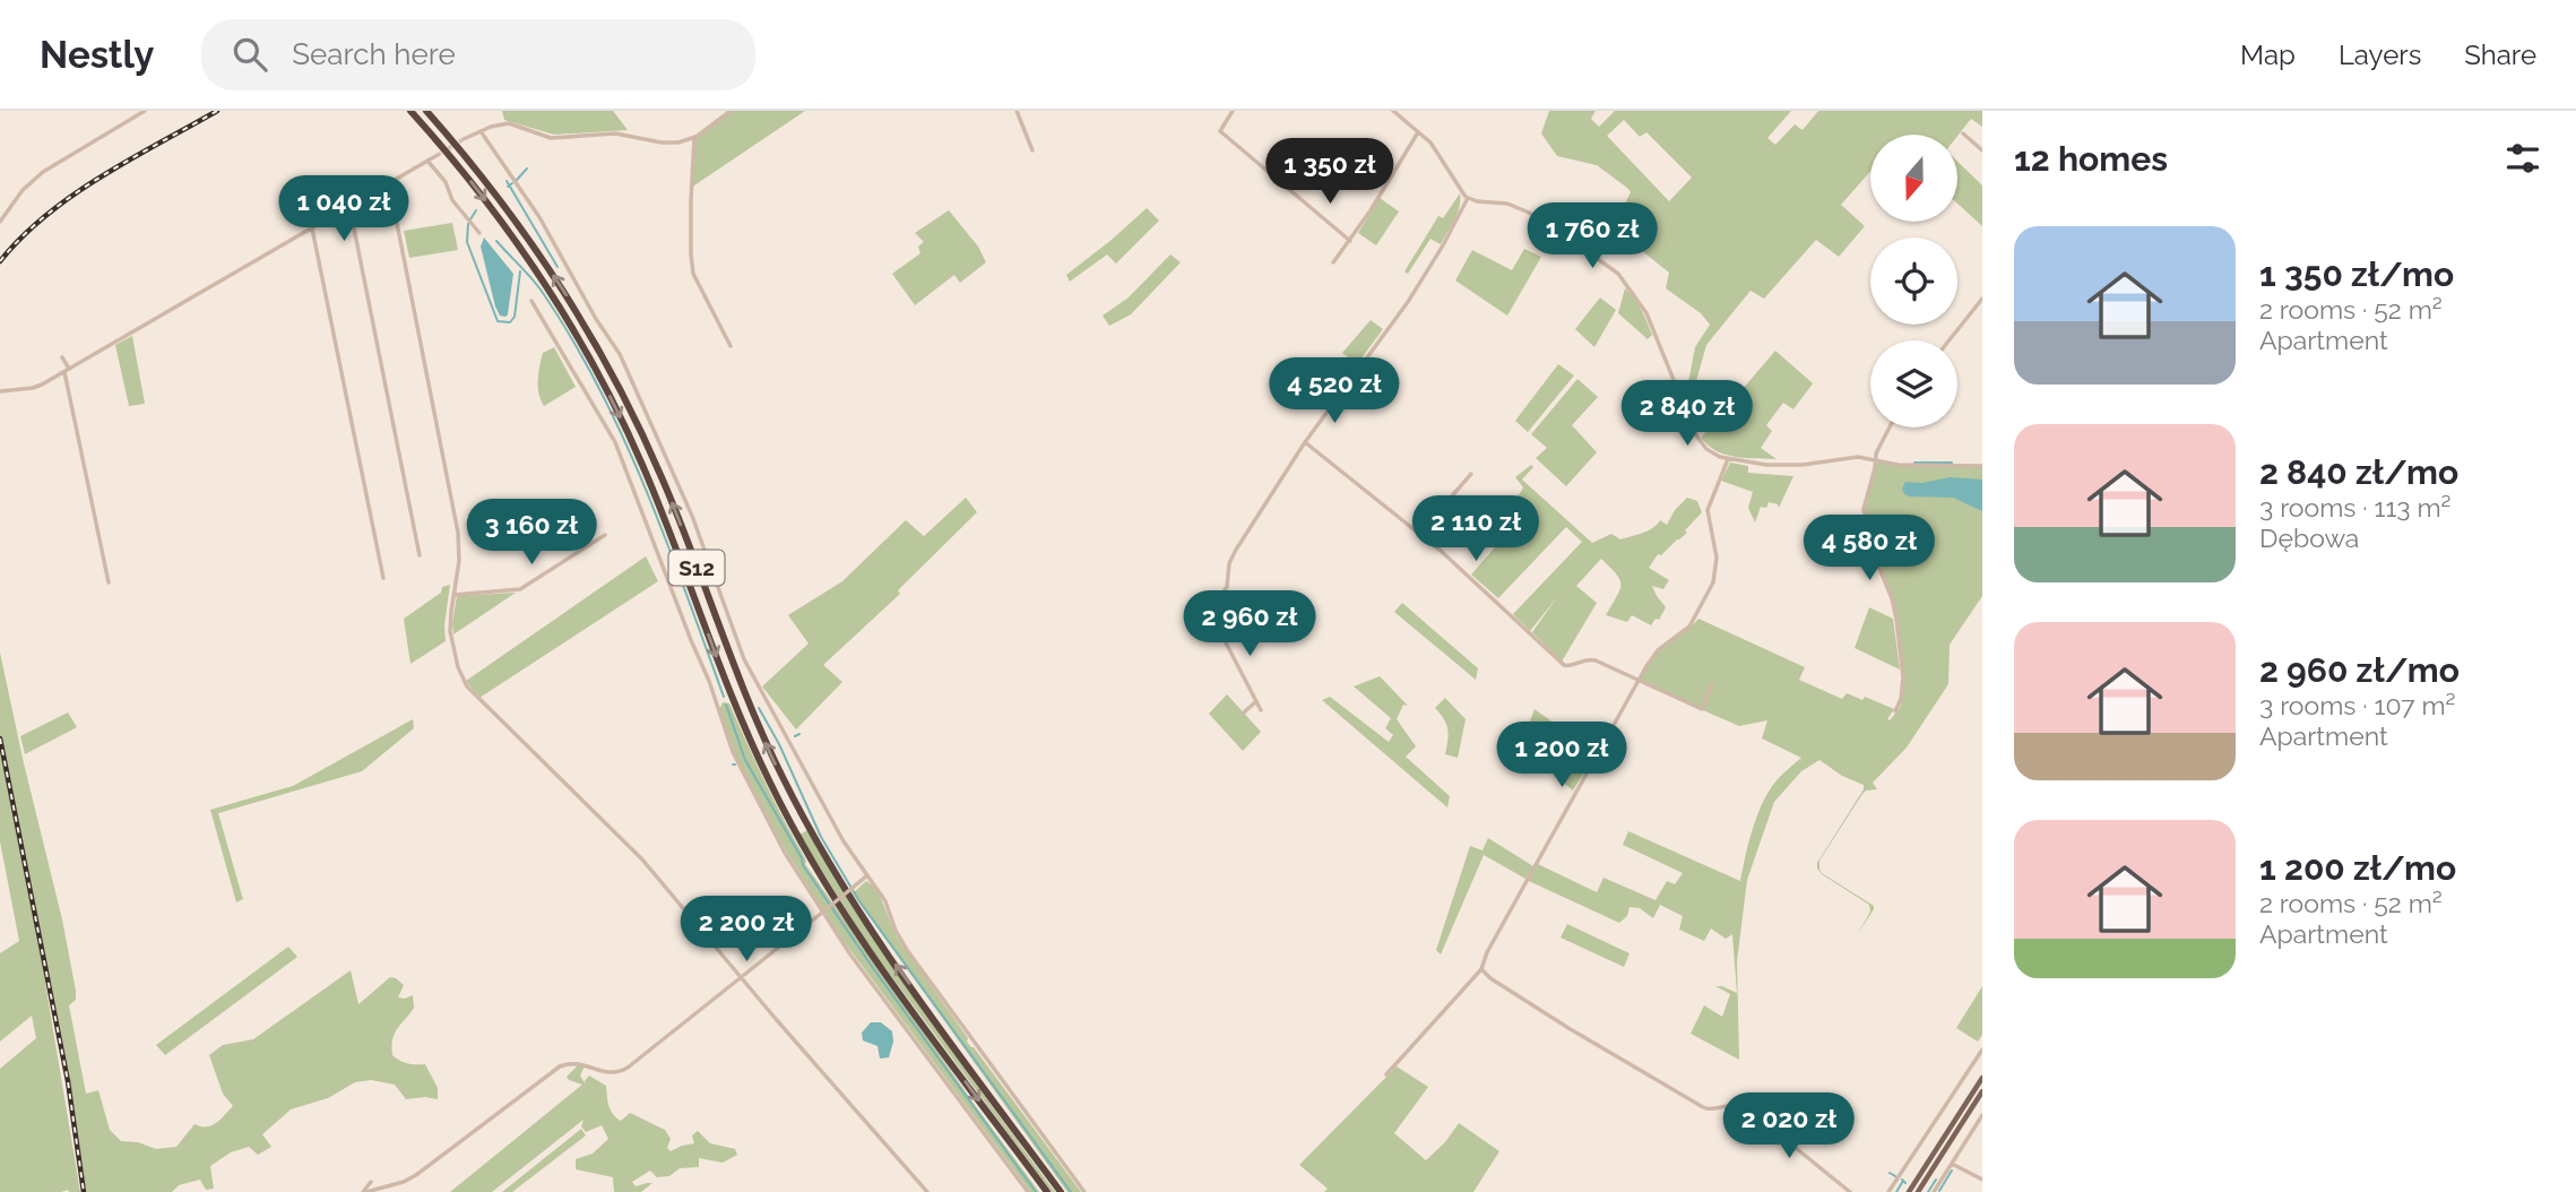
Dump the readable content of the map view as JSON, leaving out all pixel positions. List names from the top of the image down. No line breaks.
{"streets":{"highway":["S12"]},"north":"bottom","page":{"header":"Nestly","search":"Search here","nav":["Map","Layers","Share"],"heading":"12 homes","price":["1 350 zł","1 040 zł","1 760 zł","4 520 zł","2 840 zł","2 110 zł","3 160 zł","4 580 zł","2 960 zł","1 200 zł","2 200 zł","2 020 zł"],"list":[{"name":"1 350 zł/mo","note":"2 rooms · 52 m² · Apartment"},{"name":"2 840 zł/mo","note":"3 rooms · 113 m² · Dębowa"},{"name":"2 960 zł/mo","note":"3 rooms · 107 m² · Apartment"},{"name":"1 200 zł/mo","note":"2 rooms · 52 m² · Apartment"}]}}
